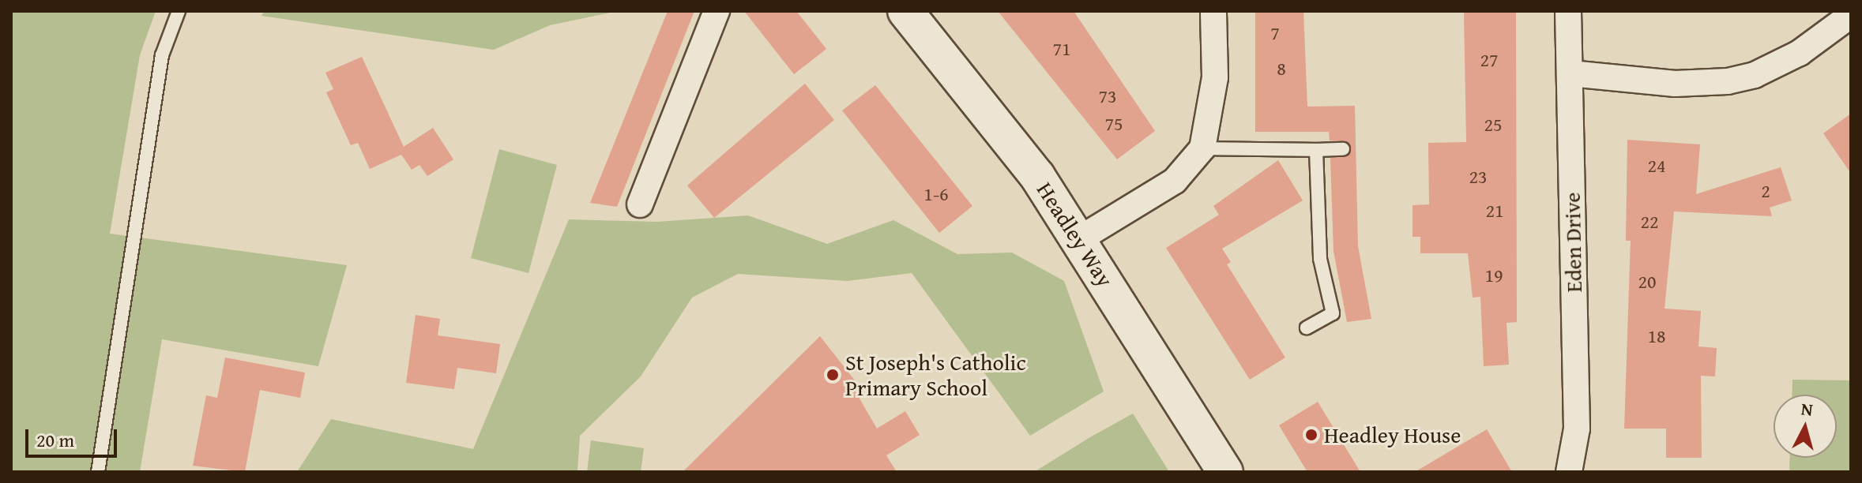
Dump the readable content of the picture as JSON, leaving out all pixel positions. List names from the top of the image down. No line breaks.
{"streets":{"main road":["Headley Way"],"street":["Eden Drive"]},"places":["St Joseph's Catholic Primary School","Headley House"],"house_numbers":["7","71","27","8","73","75","25","24","23","2","1-6","21","22","19","20","18"],"scale_bar":"20 m","north":"top"}
